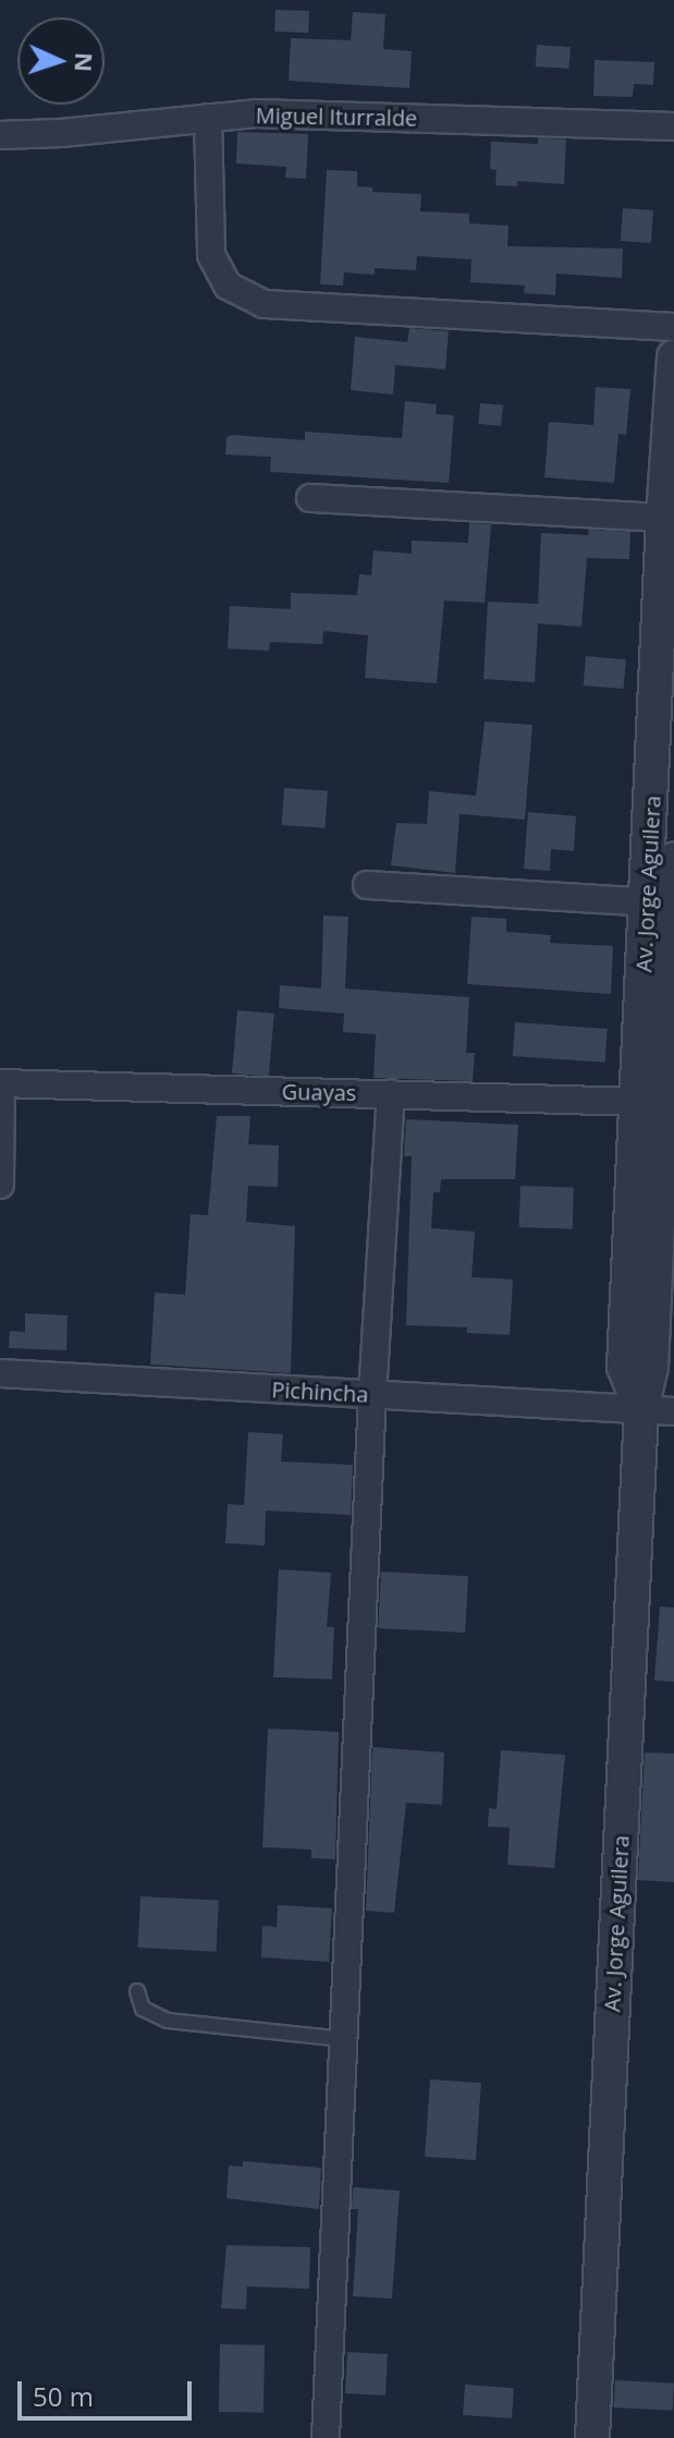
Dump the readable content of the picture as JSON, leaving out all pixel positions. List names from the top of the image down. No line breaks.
{"streets":{"street":["Miguel Iturralde","Av. Jorge Aguilera","Guayas","Pichincha"]},"crossings":[["Av. Jorge Aguilera","Guayas"],["Av. Jorge Aguilera","Pichincha"]],"scale_bar":"50 m","north":"right"}
